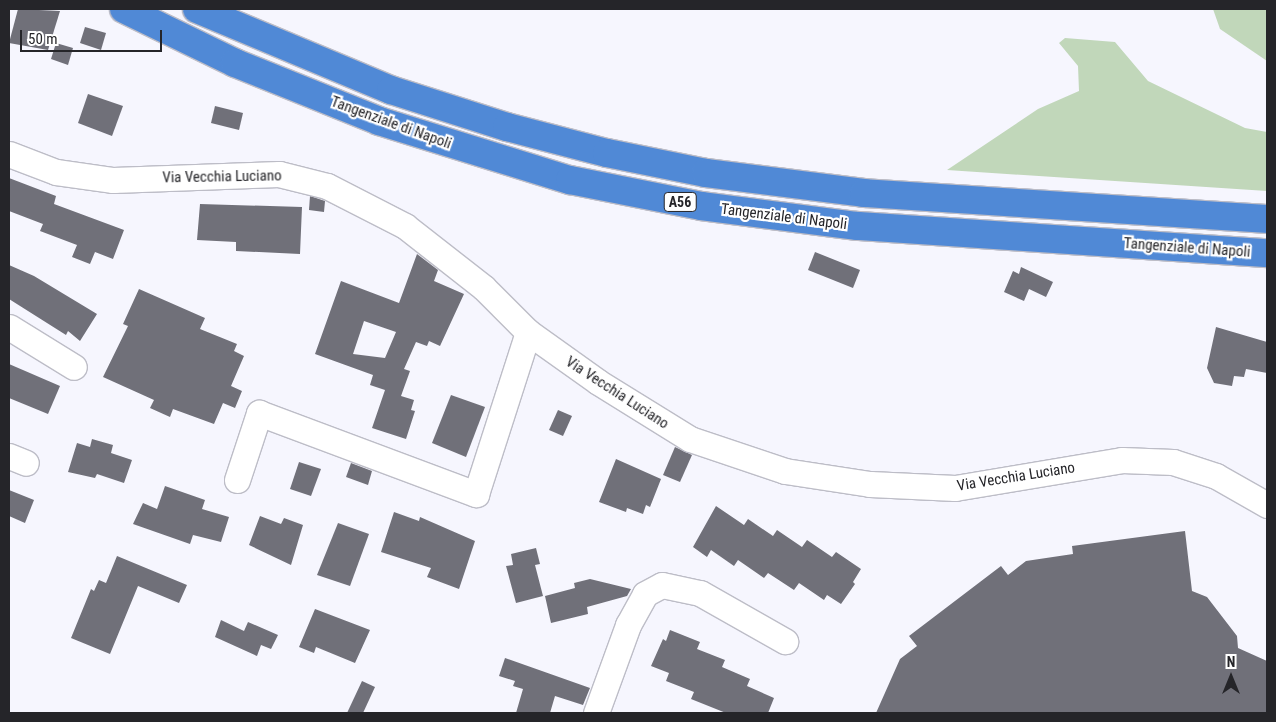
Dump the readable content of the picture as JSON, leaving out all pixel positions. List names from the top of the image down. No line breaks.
{"streets":{"highway":["Tangenziale di Napoli","A56"],"street":["Via Vecchia Luciano"]},"scale_bar":"50 m","north":"top"}
